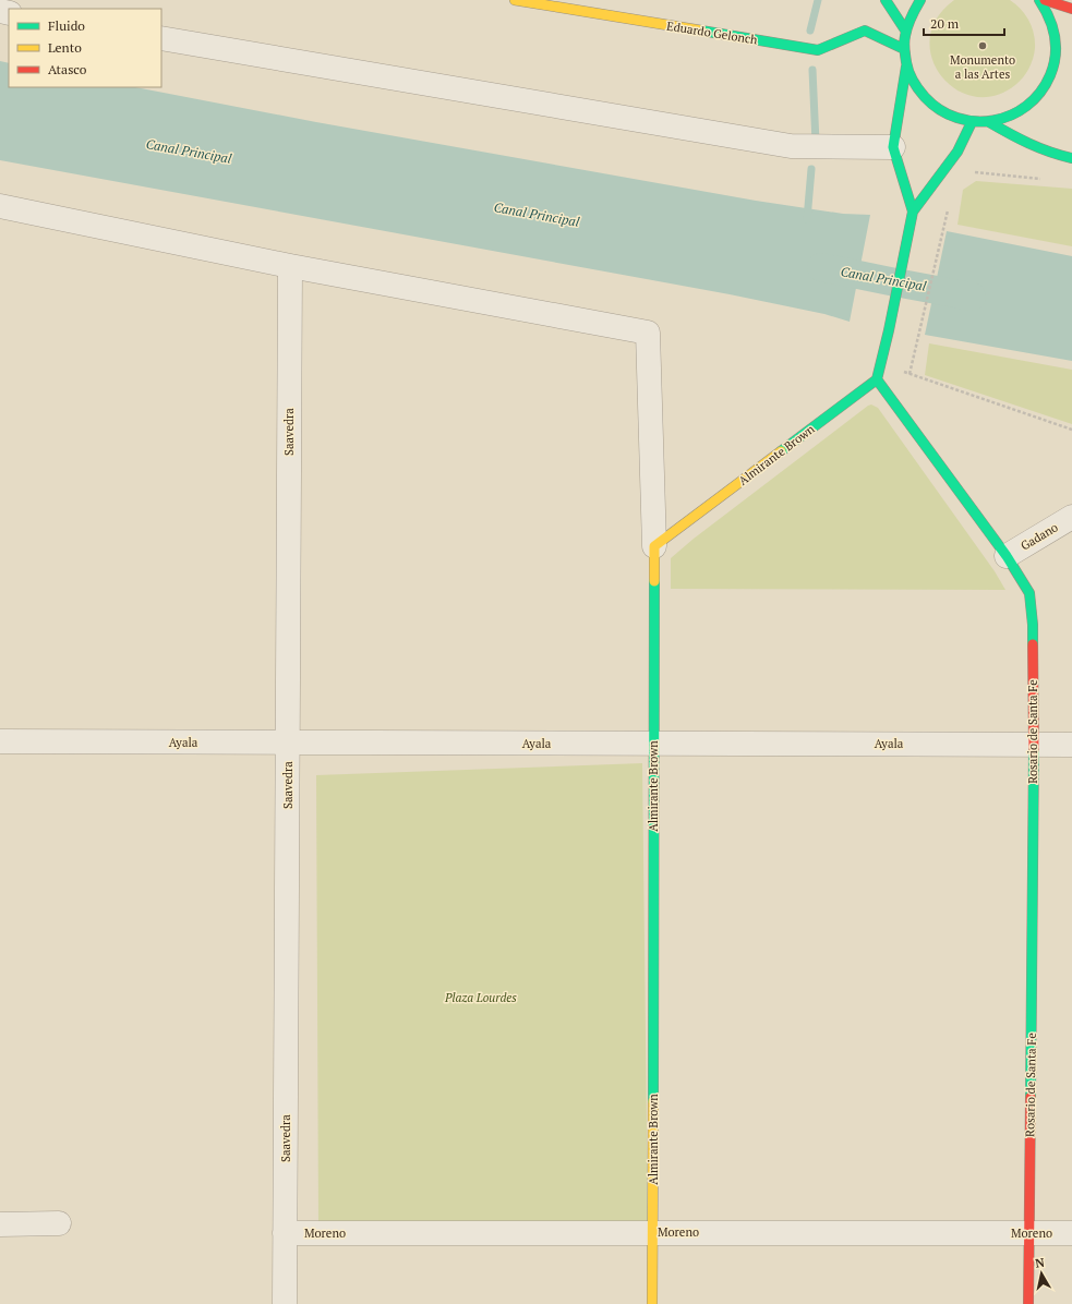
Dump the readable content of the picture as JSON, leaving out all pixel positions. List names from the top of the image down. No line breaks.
{"streets":{"street":["Eduardo Gelonch","Saavedra","Almirante Brown","Gadano","Rosario de Santa Fe","Ayala","Moreno"]},"crossings":[["Saavedra","Ayala"],["Saavedra","Moreno"],["Almirante Brown","Rosario de Santa Fe"],["Almirante Brown","Ayala"],["Almirante Brown","Moreno"],["Gadano","Rosario de Santa Fe"],["Rosario de Santa Fe","Ayala"],["Rosario de Santa Fe","Moreno"]],"water":["Canal Principal"],"parks":["Plaza Lourdes"],"places":["Monumento a las Artes"],"legend":["Fluido","Lento","Atasco"],"scale_bar":"20 m","north":"top"}
